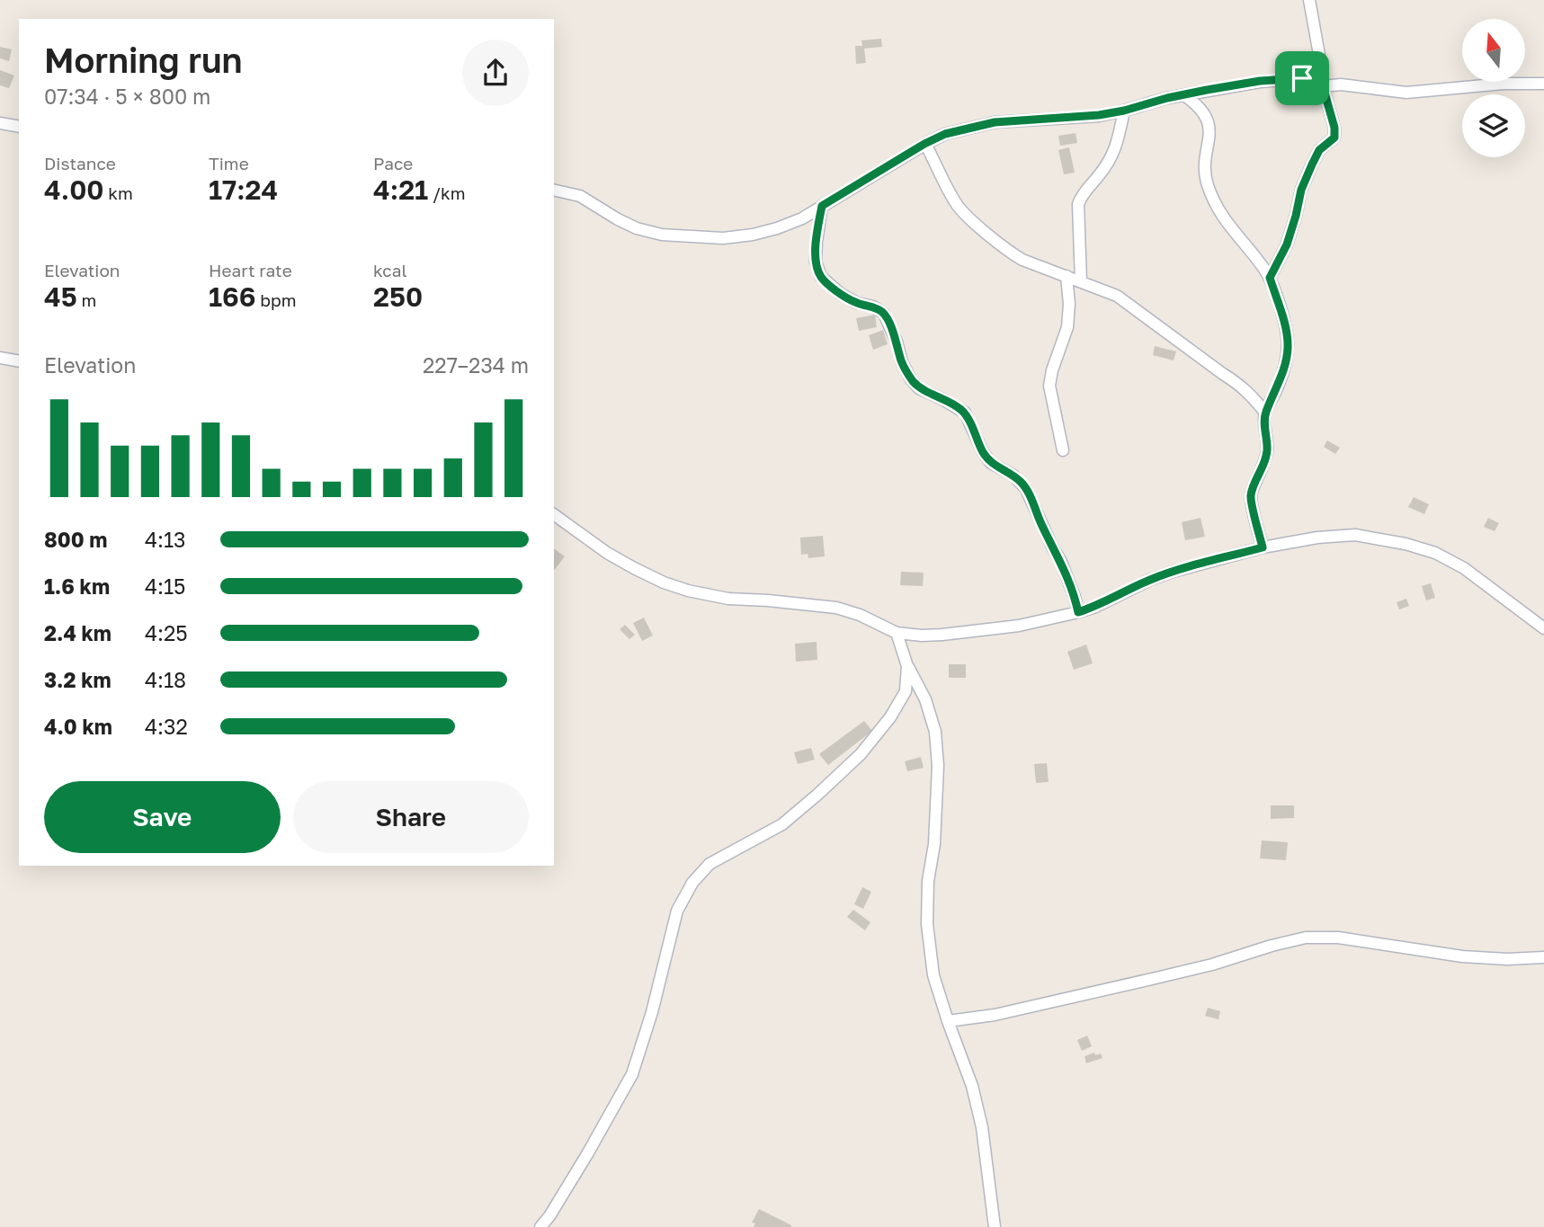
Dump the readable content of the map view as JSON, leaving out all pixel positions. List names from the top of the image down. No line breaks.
{"north":"top","page":{"heading":["Morning run","07:34 · 5 × 800 m"],"stats":[["Distance","4.00 km"],["Time","17:24"],["Pace","4:21 /km"],["Elevation","45 m"],["Heart rate","166 bpm"],["kcal","250"]],"chart":["Elevation","227–234 m"],"list":[{"name":"800 m","note":"4:13"},{"name":"1.6 km","note":"4:15"},{"name":"2.4 km","note":"4:25"},{"name":"3.2 km","note":"4:18"},{"name":"4.0 km","note":"4:32"}],"buttons":["Save","Share"]}}
